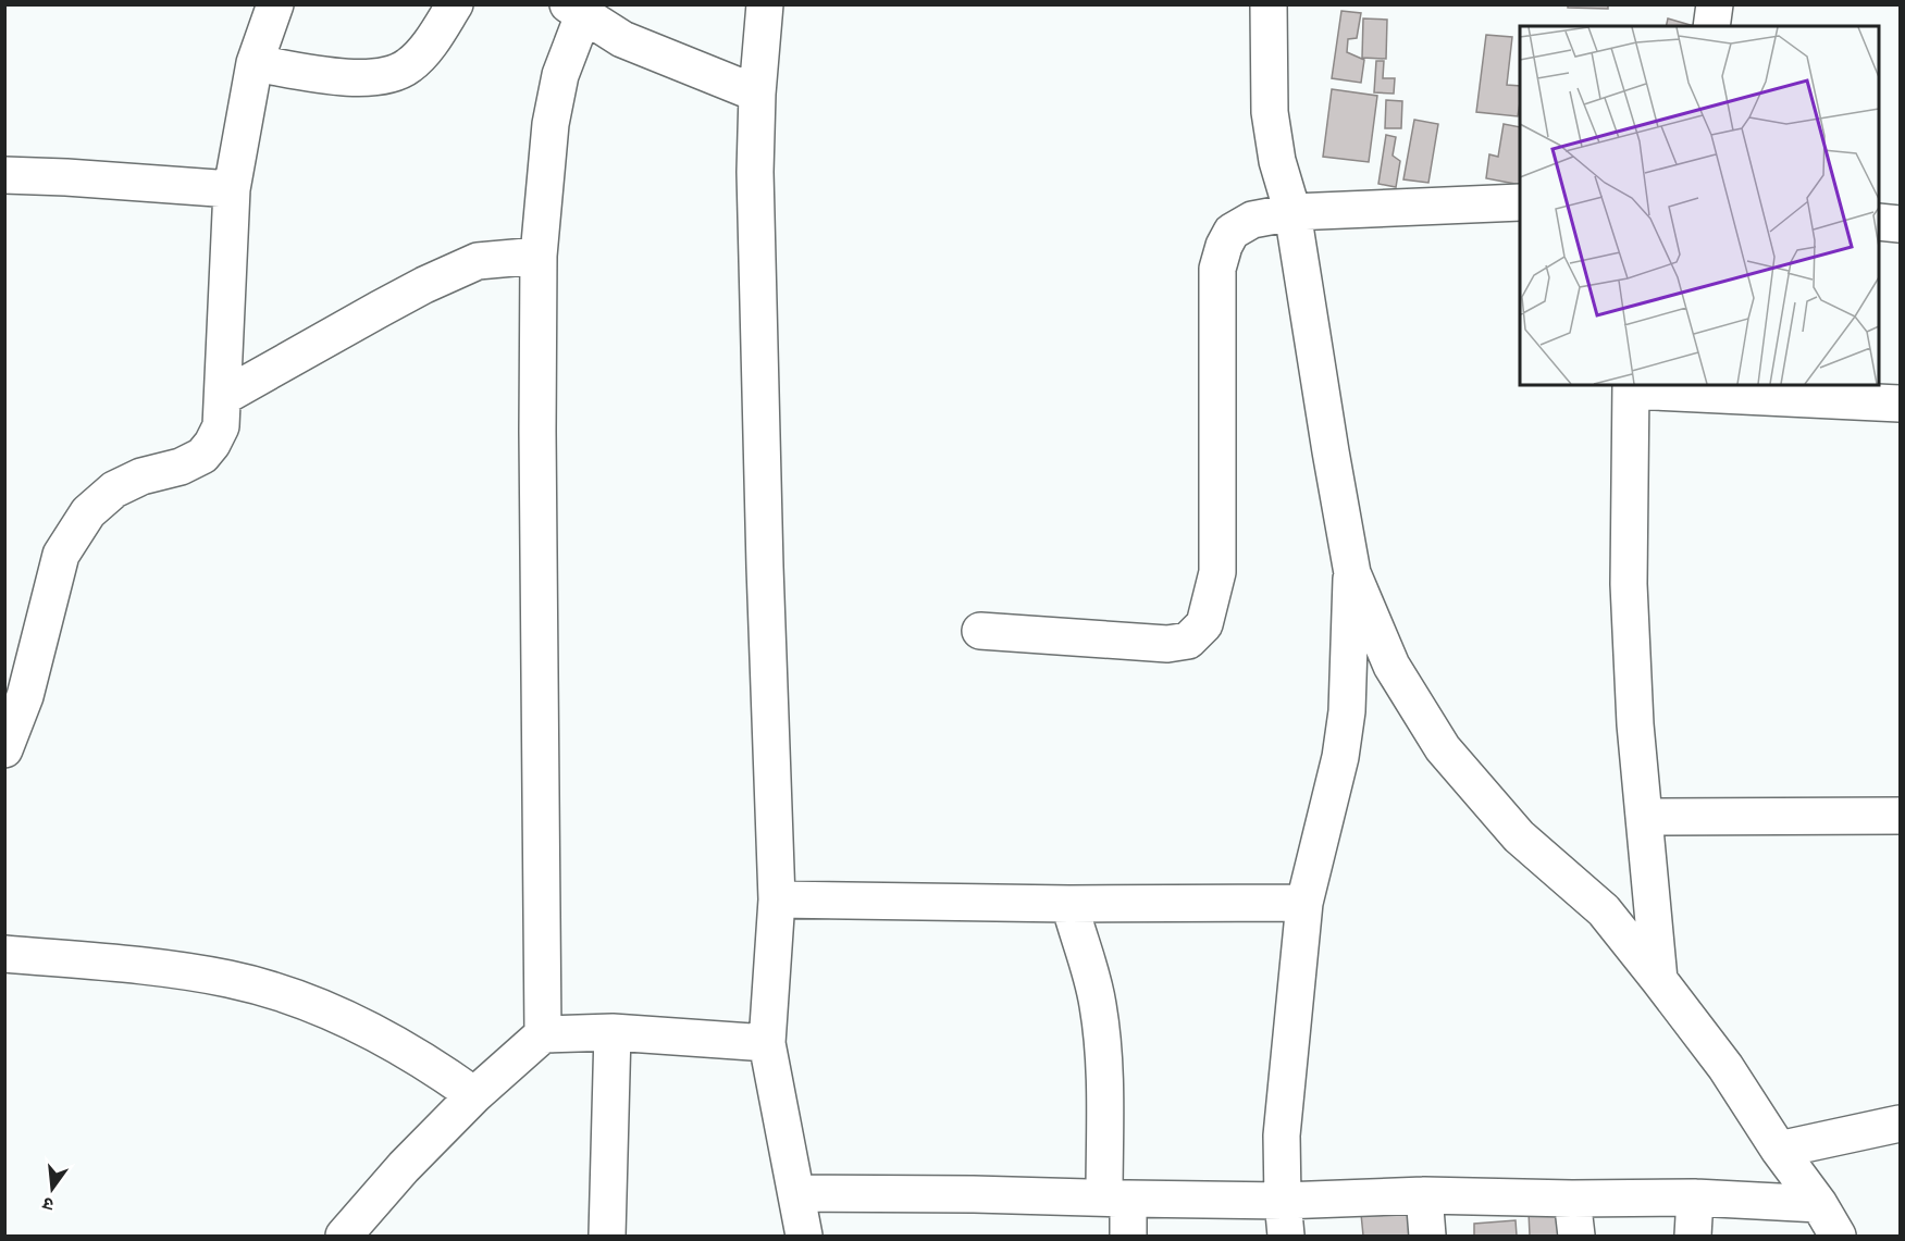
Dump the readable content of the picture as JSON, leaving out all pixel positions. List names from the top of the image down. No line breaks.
{"north":"bottom"}
